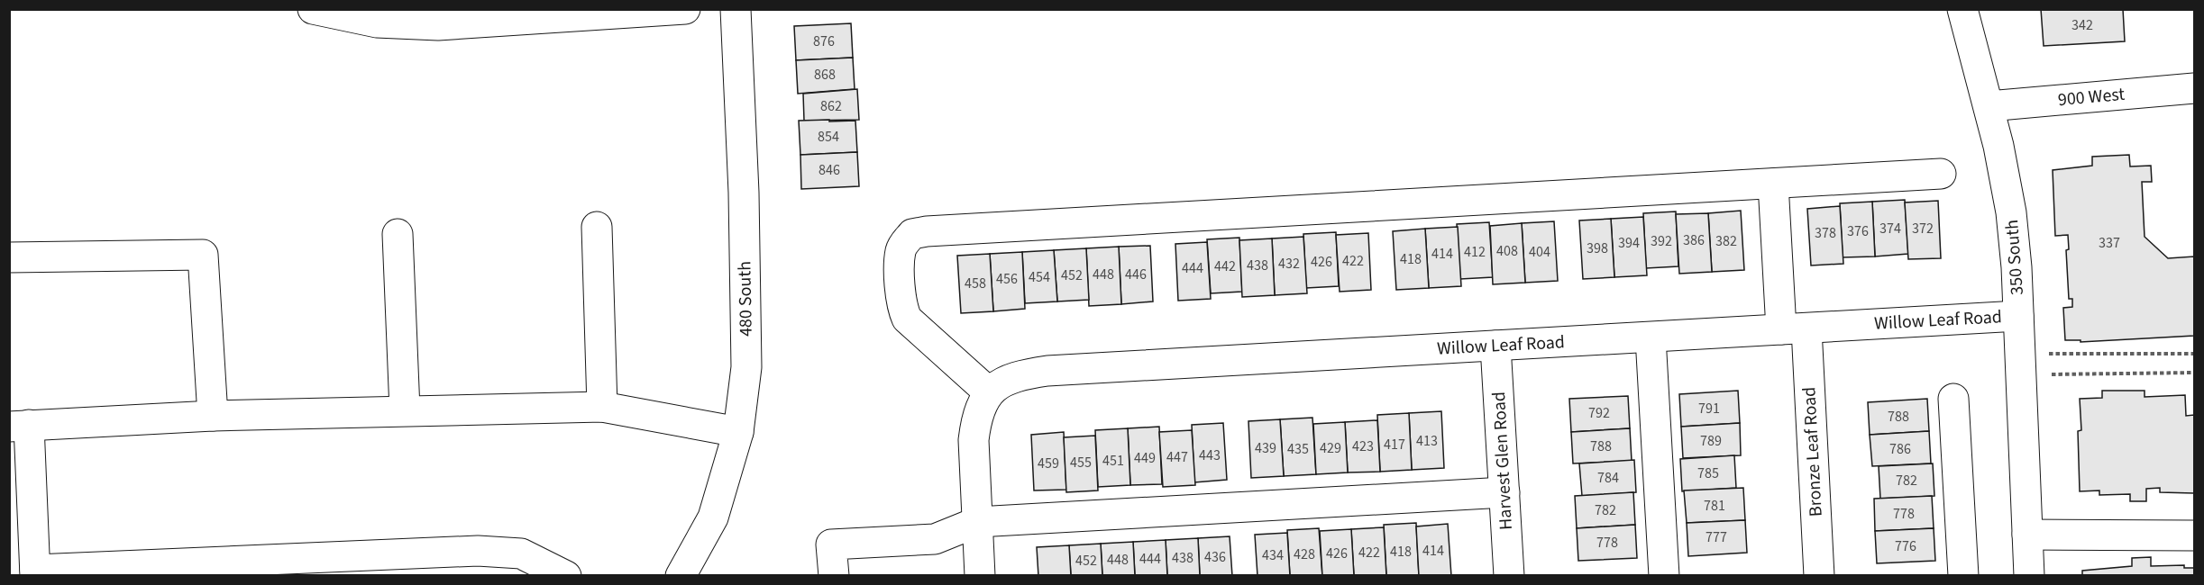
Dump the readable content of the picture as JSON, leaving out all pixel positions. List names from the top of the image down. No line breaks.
{"streets":{"street":["900 West","350 South","480 South","Willow Leaf Road","Bronze Leaf Road","Harvest Glen Road"]},"crossings":[["900 West","350 South"],["350 South","Willow Leaf Road"],["Willow Leaf Road","Bronze Leaf Road"],["Willow Leaf Road","Harvest Glen Road"]],"house_numbers":["342","876","868","862","854","846","374","372","376","378","386","392","382","394","337","398","408","412","404","414","418","422","426","432","438","442","444","448","446","452","454","456","458","791","792","788","413","789","417","423","788","439","429","435","786","443","447","449","451","455","459","785","784","782","781","782","778","777","778","776","414","418","422","426","428","434","436","438","444","448","452"]}
